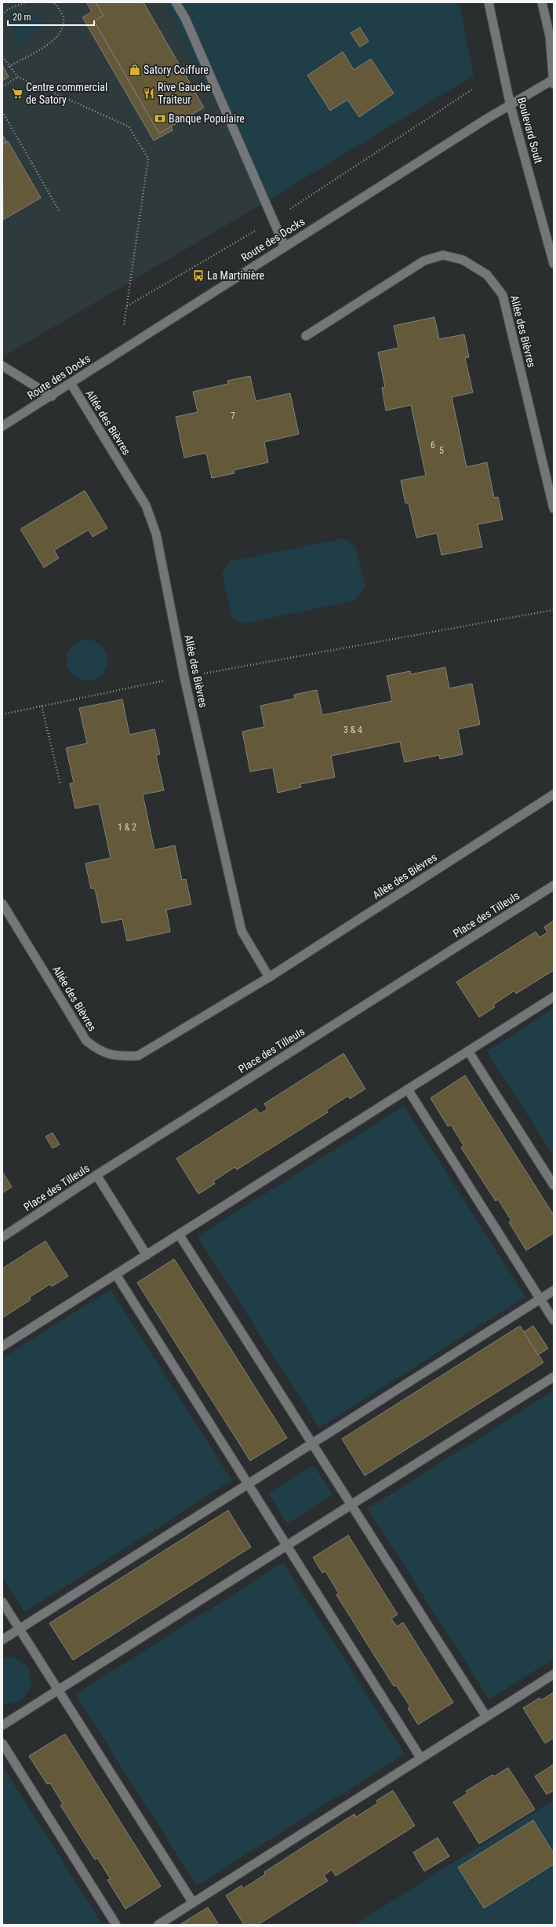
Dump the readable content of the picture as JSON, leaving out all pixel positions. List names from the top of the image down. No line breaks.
{"streets":{"street":["Boulevard Soult","Route des Docks","Allée des Bièvres","Place des Tilleuls"]},"crossings":[["Boulevard Soult","Route des Docks"],["Route des Docks","Allée des Bièvres"]],"places":{"shop":["Satory Coiffure"],"supermarket":["Centre commercial de Satory"],"restaurant":["Rive Gauche Traiteur"],"bank":["Banque Populaire"],"bus stop":["La Martinière"]},"house_numbers":["7","6","5","3 & 4","1 & 2"],"scale_bar":"20 m"}
